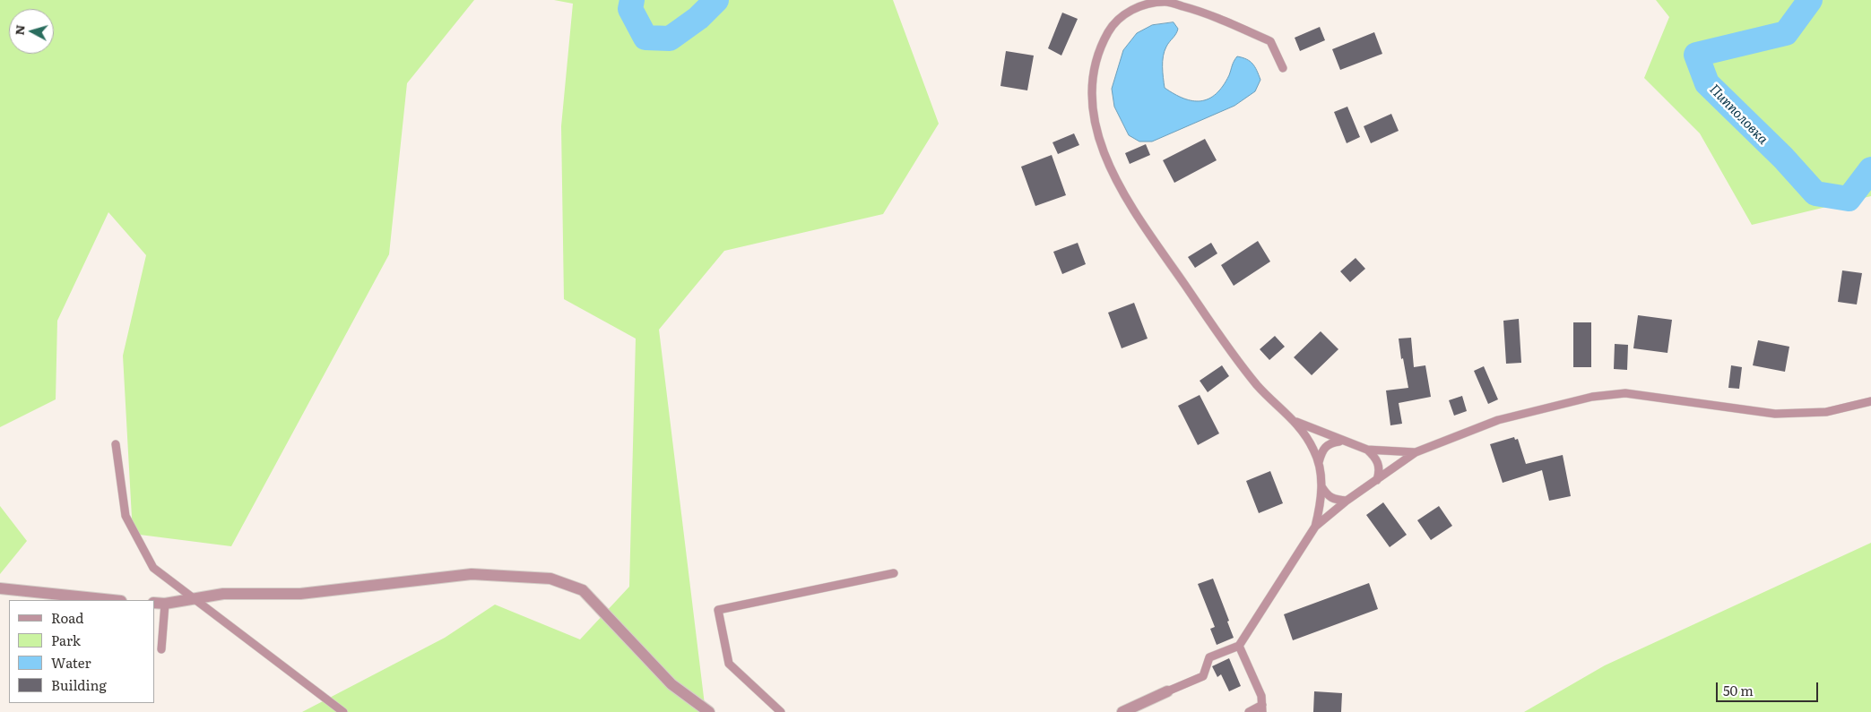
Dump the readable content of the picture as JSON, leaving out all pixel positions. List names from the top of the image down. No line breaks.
{"water":["Пипполовка"],"legend":["Road","Park","Water","Building"],"scale_bar":"50 m","north":"left"}
